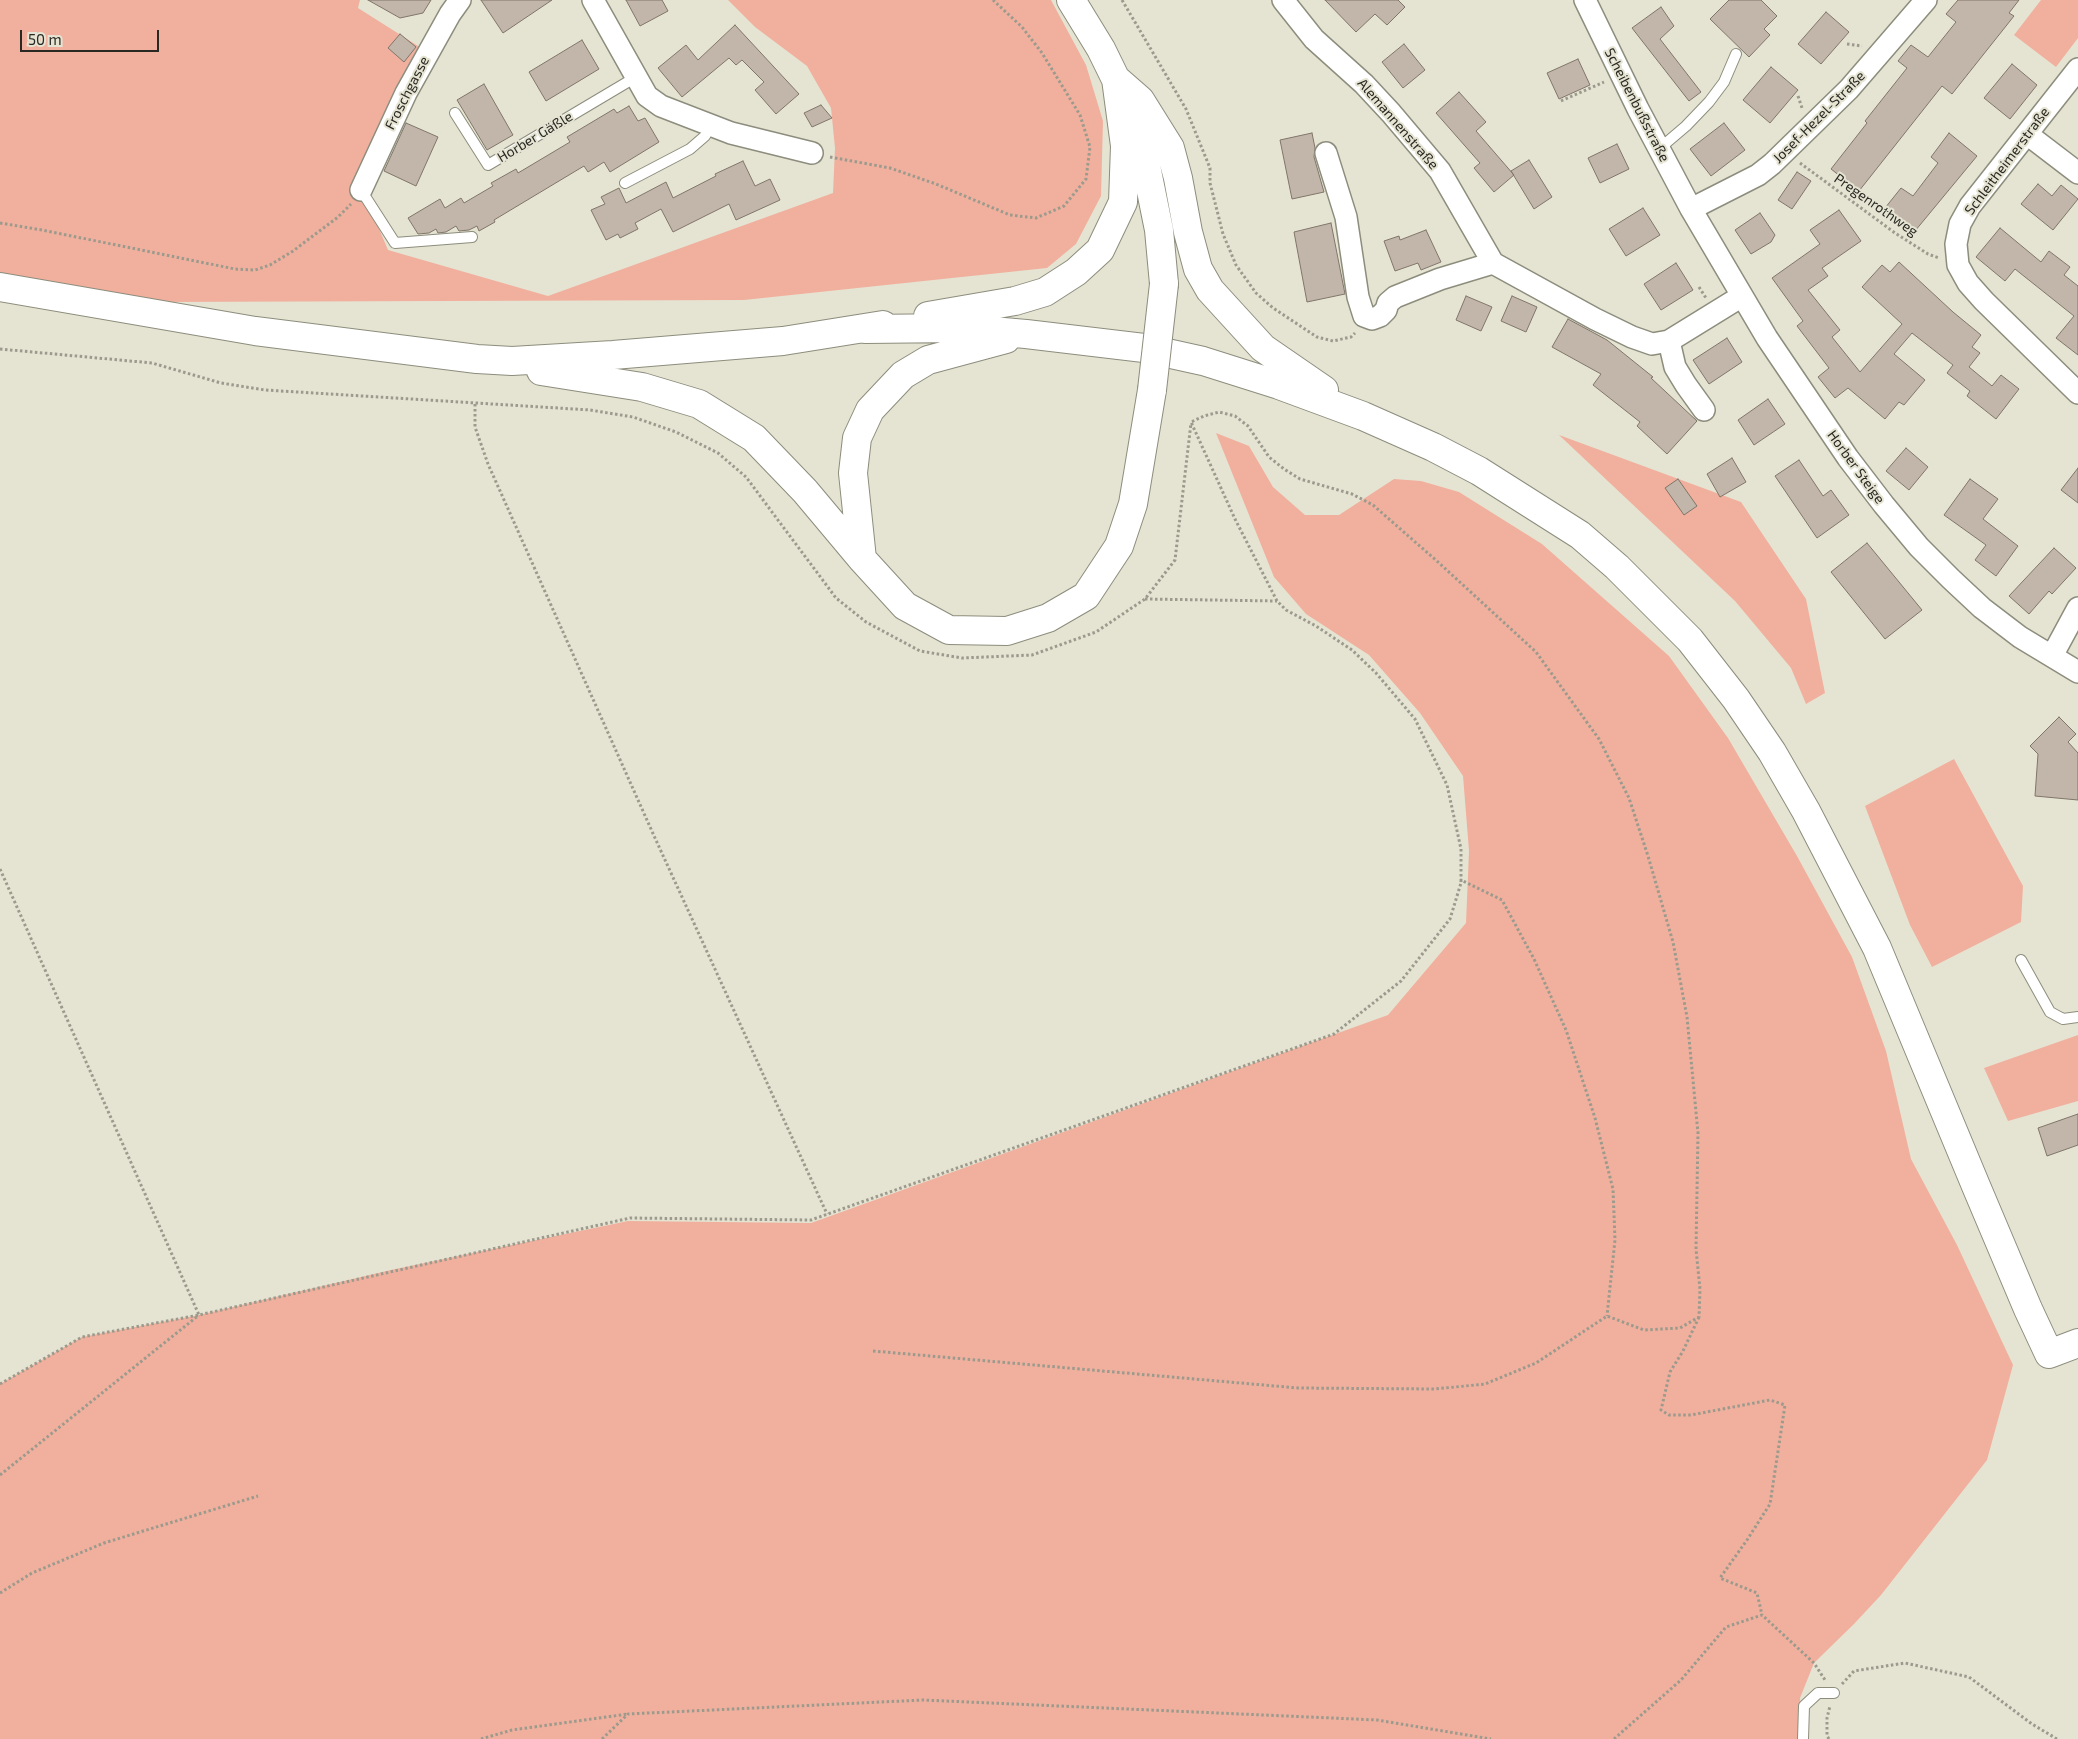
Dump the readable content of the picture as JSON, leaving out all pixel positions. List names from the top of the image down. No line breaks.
{"streets":{"street":["Froschgasse","Scheibenbußstraße","Josef-Hezel-Straße","Alemannenstraße","Schleitheimerstraße","Horber Steige"],"lane":["Horber Gäßle"],"path":["Pregenrothweg"]},"crossings":[["Scheibenbußstraße","Josef-Hezel-Straße"],["Scheibenbußstraße","Horber Steige"],["Josef-Hezel-Straße","Pregenrothweg"],["Josef-Hezel-Straße","Horber Steige"],["Schleitheimerstraße","Pregenrothweg"]],"scale_bar":"50 m"}
